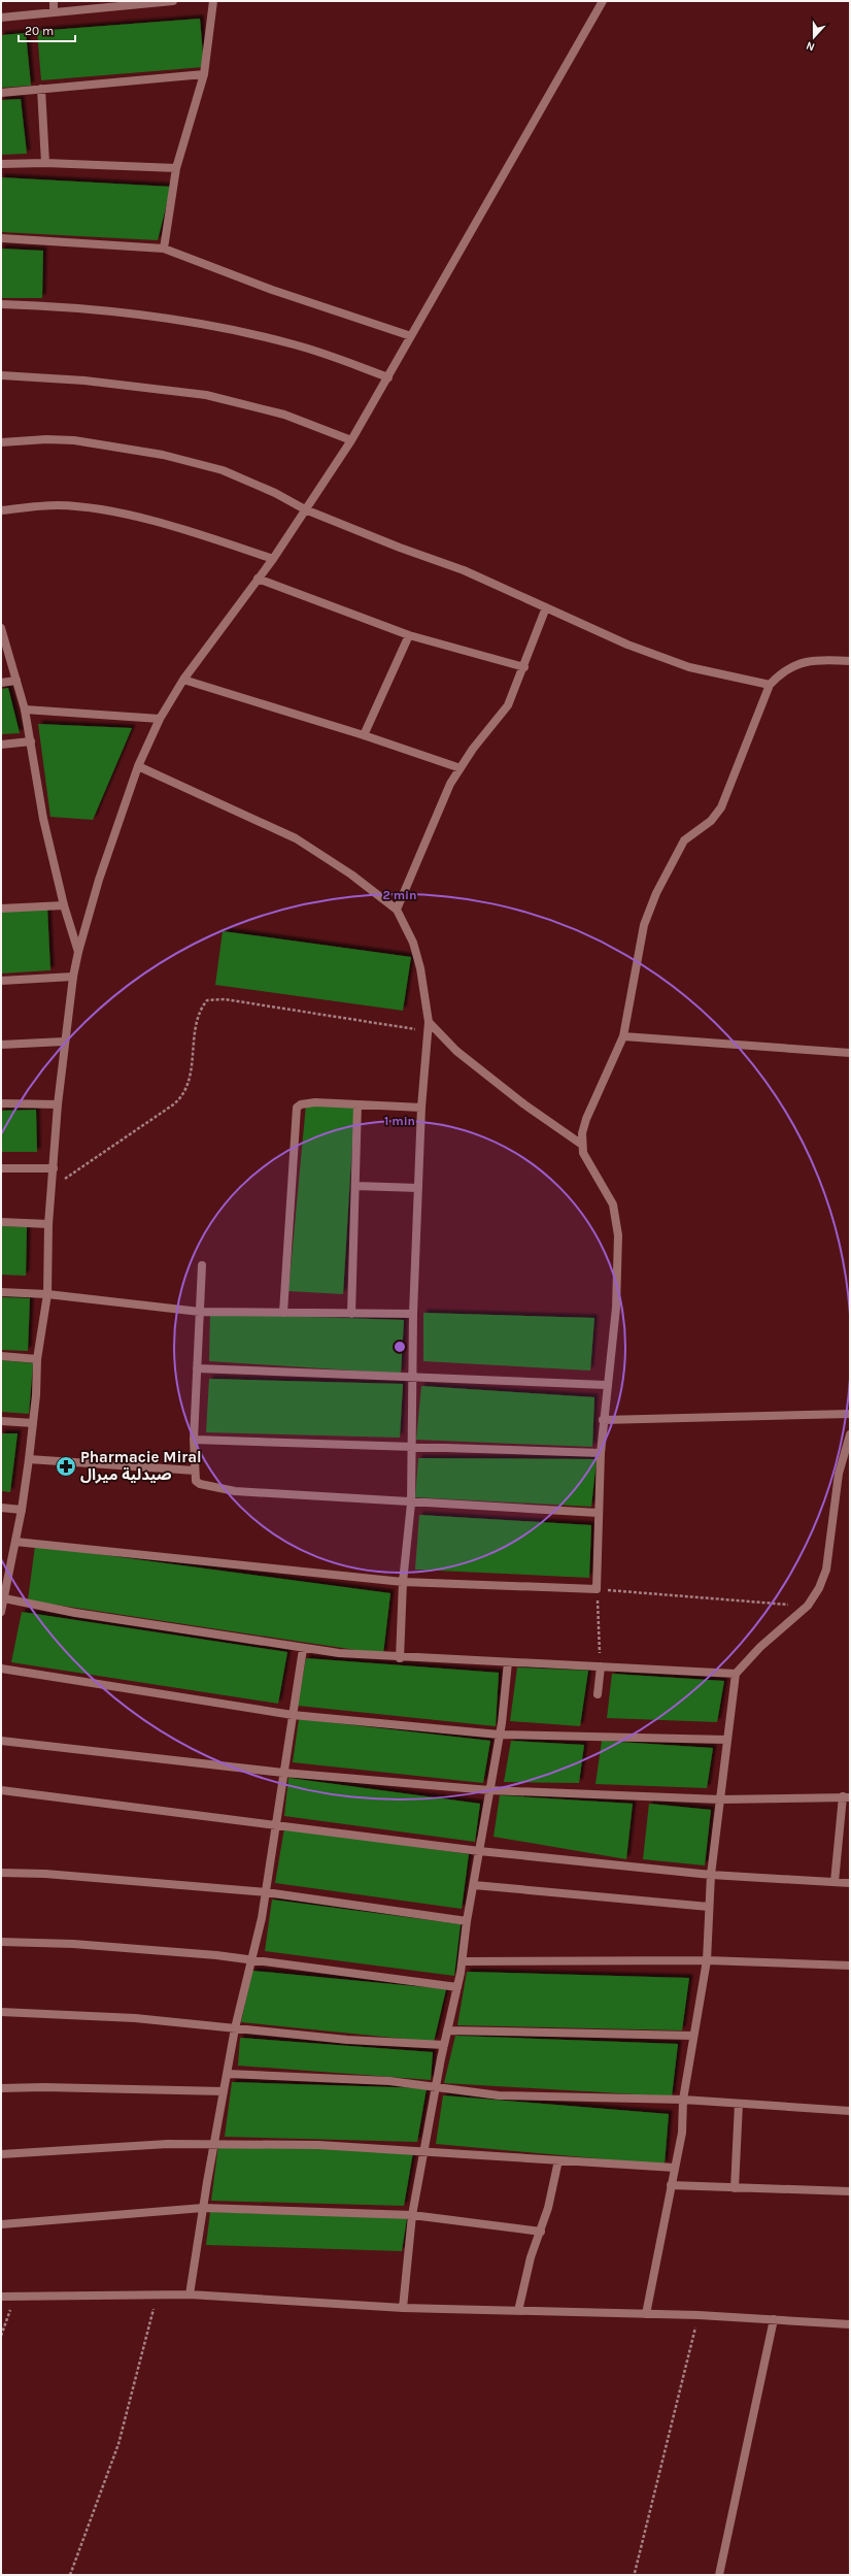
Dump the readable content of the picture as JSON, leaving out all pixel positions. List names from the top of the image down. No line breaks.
{"places":{"pharmacy":["Pharmacie Miral صيدلية ميرال"]},"scale_bar":"20 m","north":"bottom","rings":["2 min","1 min"]}
